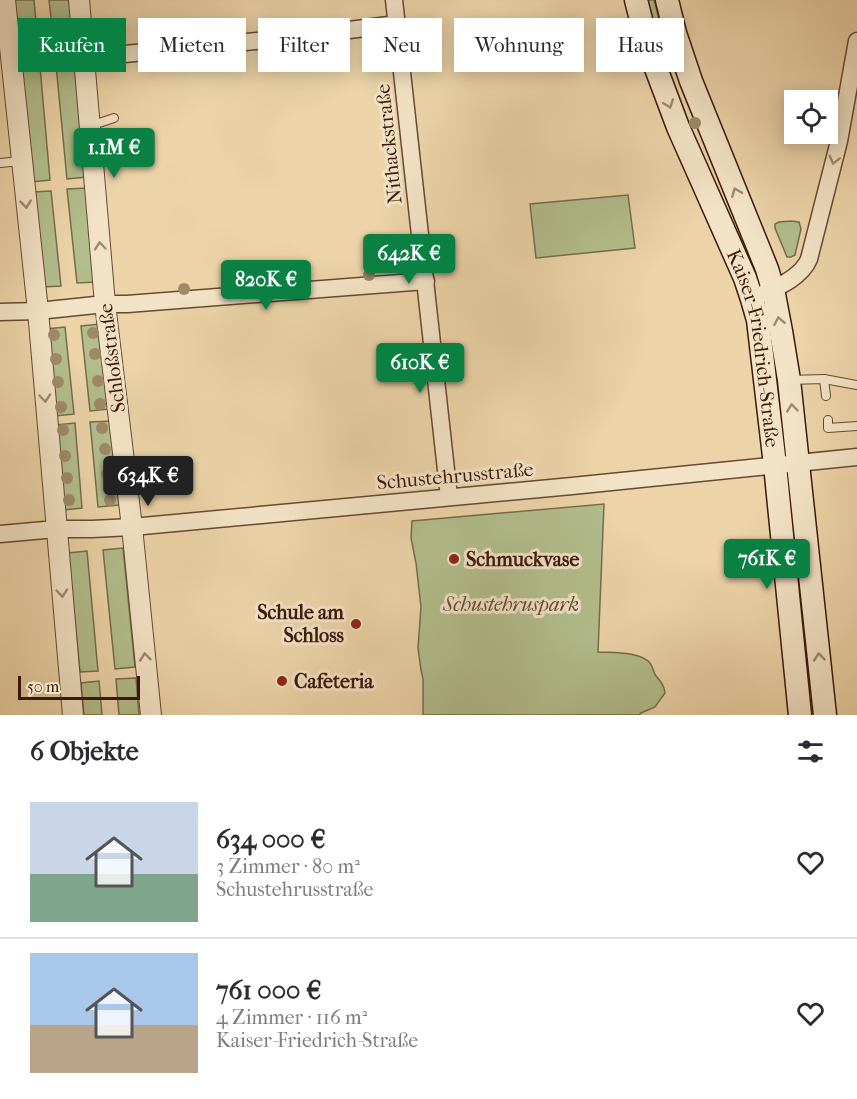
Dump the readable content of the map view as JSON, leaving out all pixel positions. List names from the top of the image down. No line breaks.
{"streets":{"main road":["Kaiser-Friedrich-Straße"],"street":["Nithackstraße","Schloßstraße","Schustehrusstraße"]},"crossings":[["Nithackstraße","Schustehrusstraße"],["Kaiser-Friedrich-Straße","Schustehrusstraße"],["Schloßstraße","Schustehrusstraße"]],"parks":["Schustehruspark"],"places":["Schmuckvase","Schule am Schloss","Cafeteria"],"scale_bar":"50 m","page":{"chip":["Kaufen","Mieten","Filter","Neu","Wohnung","Haus"],"price":["1.1M €","642K €","820K €","610K €","634K €","761K €"],"scale":"50 m","heading":"6 Objekte","list":[{"name":"634 000 €","note":"3 Zimmer · 80 m² · Schustehrusstraße"},{"name":"761 000 €","note":"4 Zimmer · 116 m² · Kaiser-Friedrich-Straße"}]}}
